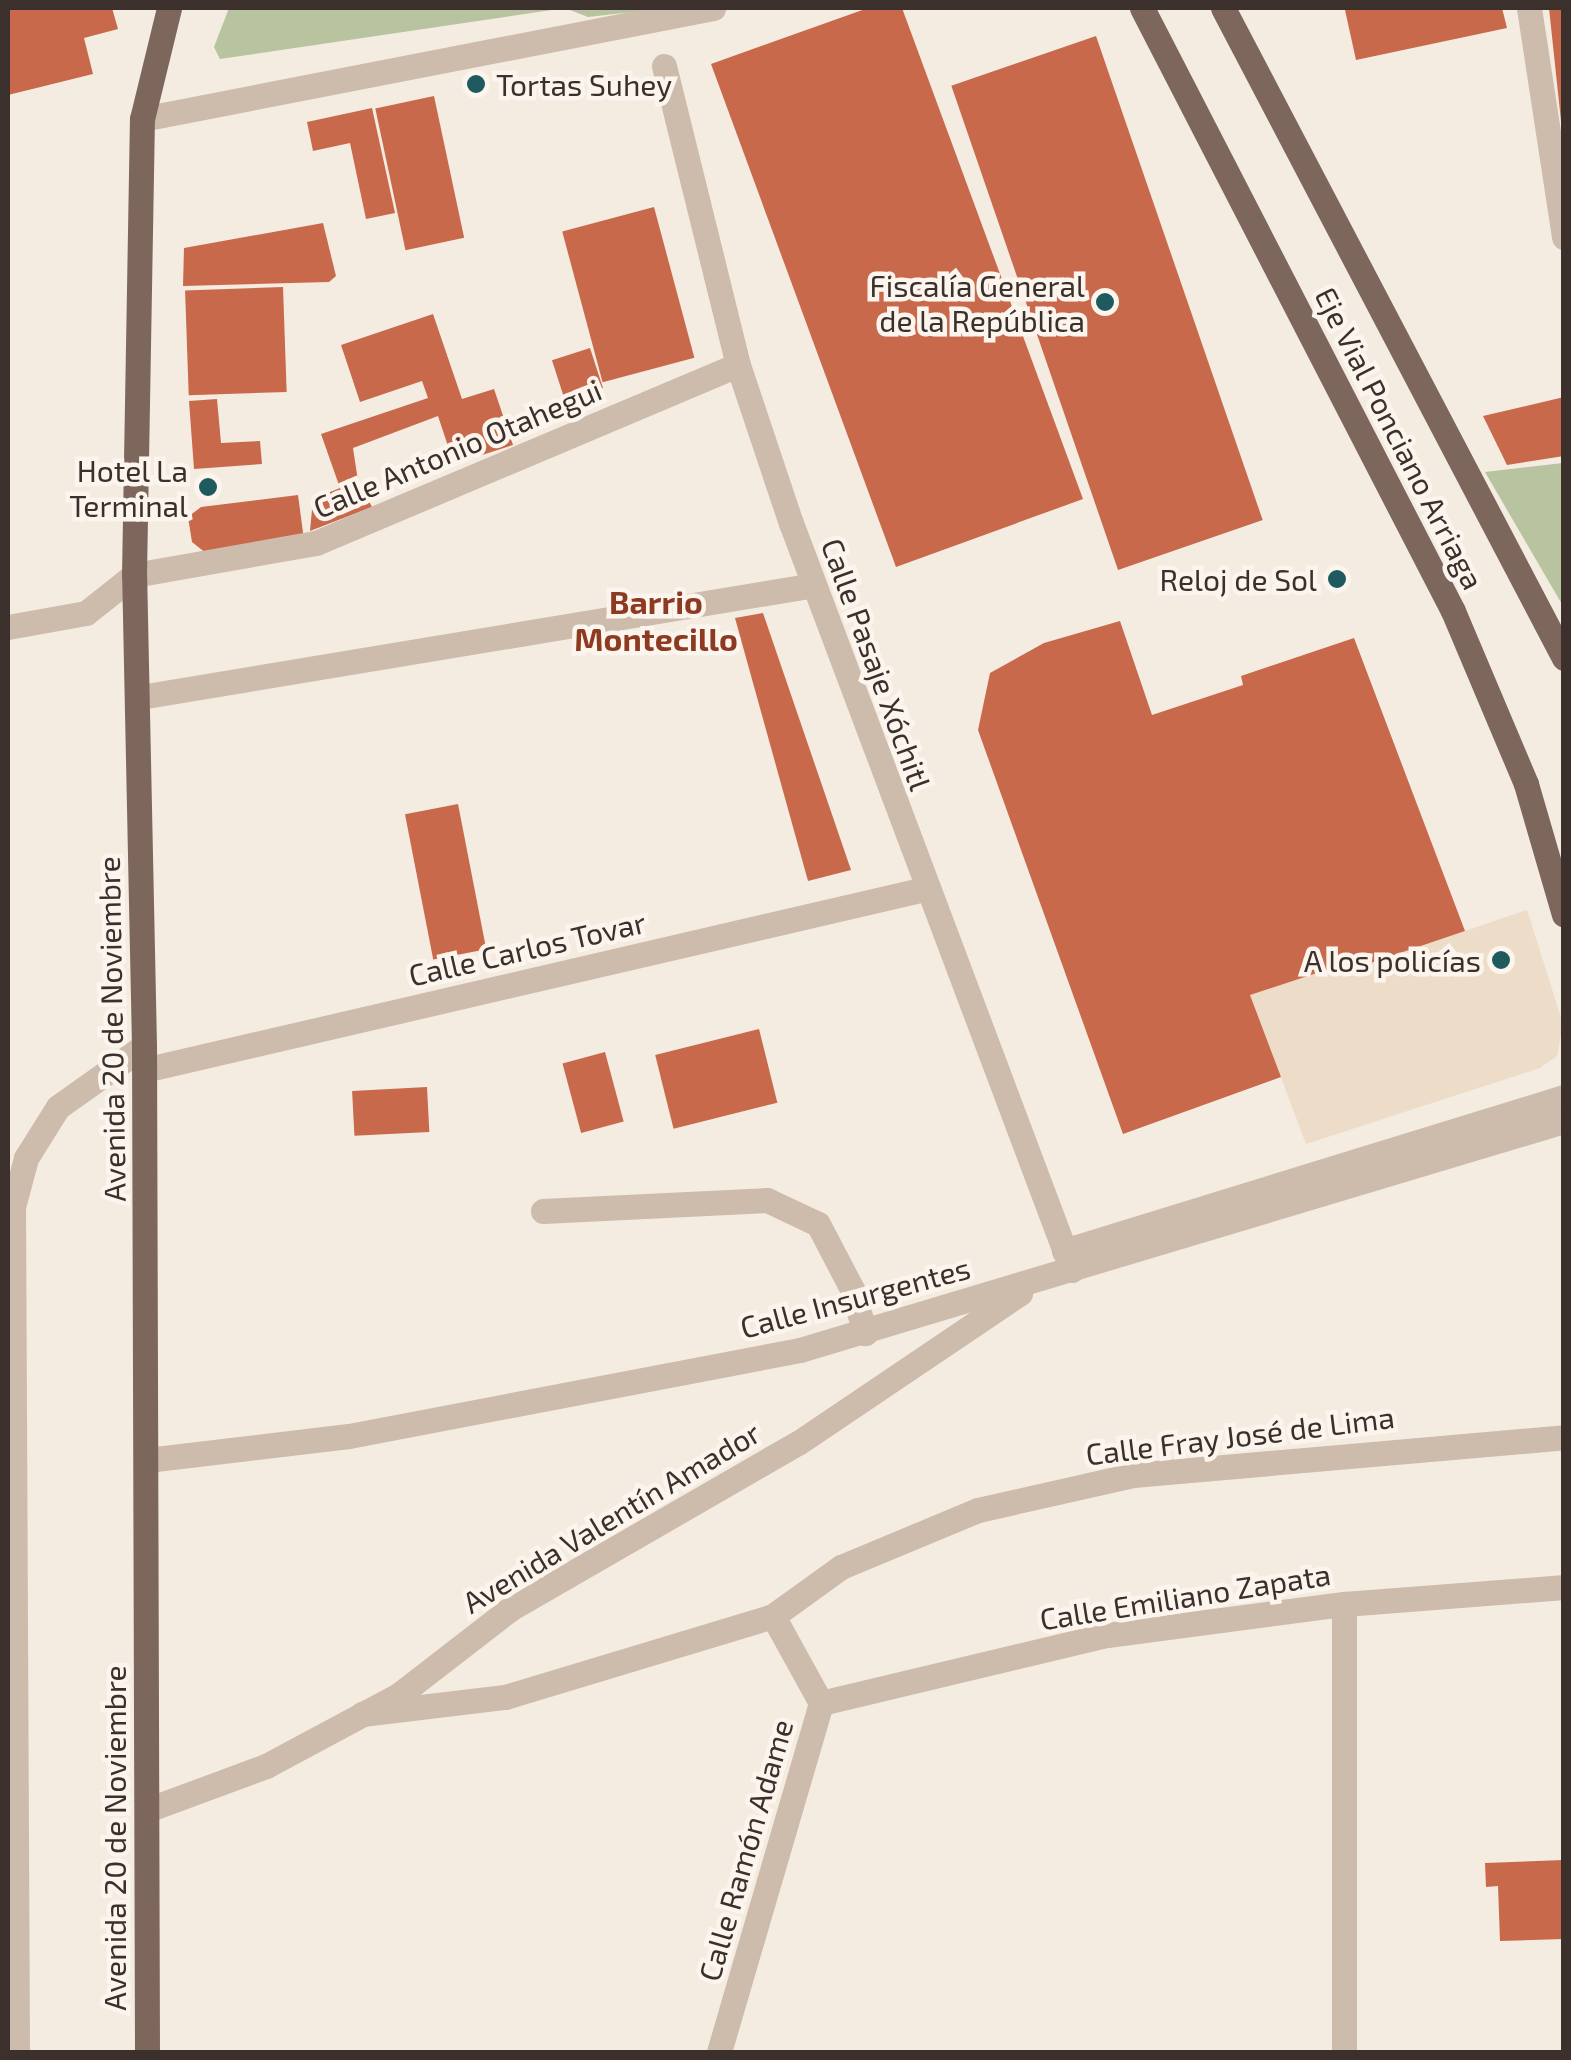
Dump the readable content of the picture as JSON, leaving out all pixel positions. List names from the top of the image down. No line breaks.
{"streets":{"main road":["Eje Vial Ponciano Arriaga","Avenida 20 de Noviembre"],"street":["Calle Antonio Otahegui","Calle Pasaje Xóchitl","Calle Carlos Tovar","Calle Insurgentes","Calle Fray José de Lima","Avenida Valentín Amador","Calle Emiliano Zapata","Calle Ramón Adame"]},"crossings":[["Calle Antonio Otahegui","Calle Pasaje Xóchitl"],["Calle Antonio Otahegui","Avenida 20 de Noviembre"],["Calle Pasaje Xóchitl","Calle Carlos Tovar"],["Calle Pasaje Xóchitl","Calle Insurgentes"],["Calle Carlos Tovar","Avenida 20 de Noviembre"],["Avenida 20 de Noviembre","Calle Insurgentes"],["Avenida 20 de Noviembre","Avenida Valentín Amador"],["Calle Insurgentes","Avenida Valentín Amador"],["Calle Fray José de Lima","Avenida Valentín Amador"],["Calle Fray José de Lima","Calle Ramón Adame"],["Calle Emiliano Zapata","Calle Ramón Adame"]],"districts":["Barrio Montecillo"],"places":["Tortas Suhey","Fiscalía General de la República","Hotel La Terminal","Reloj de Sol","A los policías"]}
